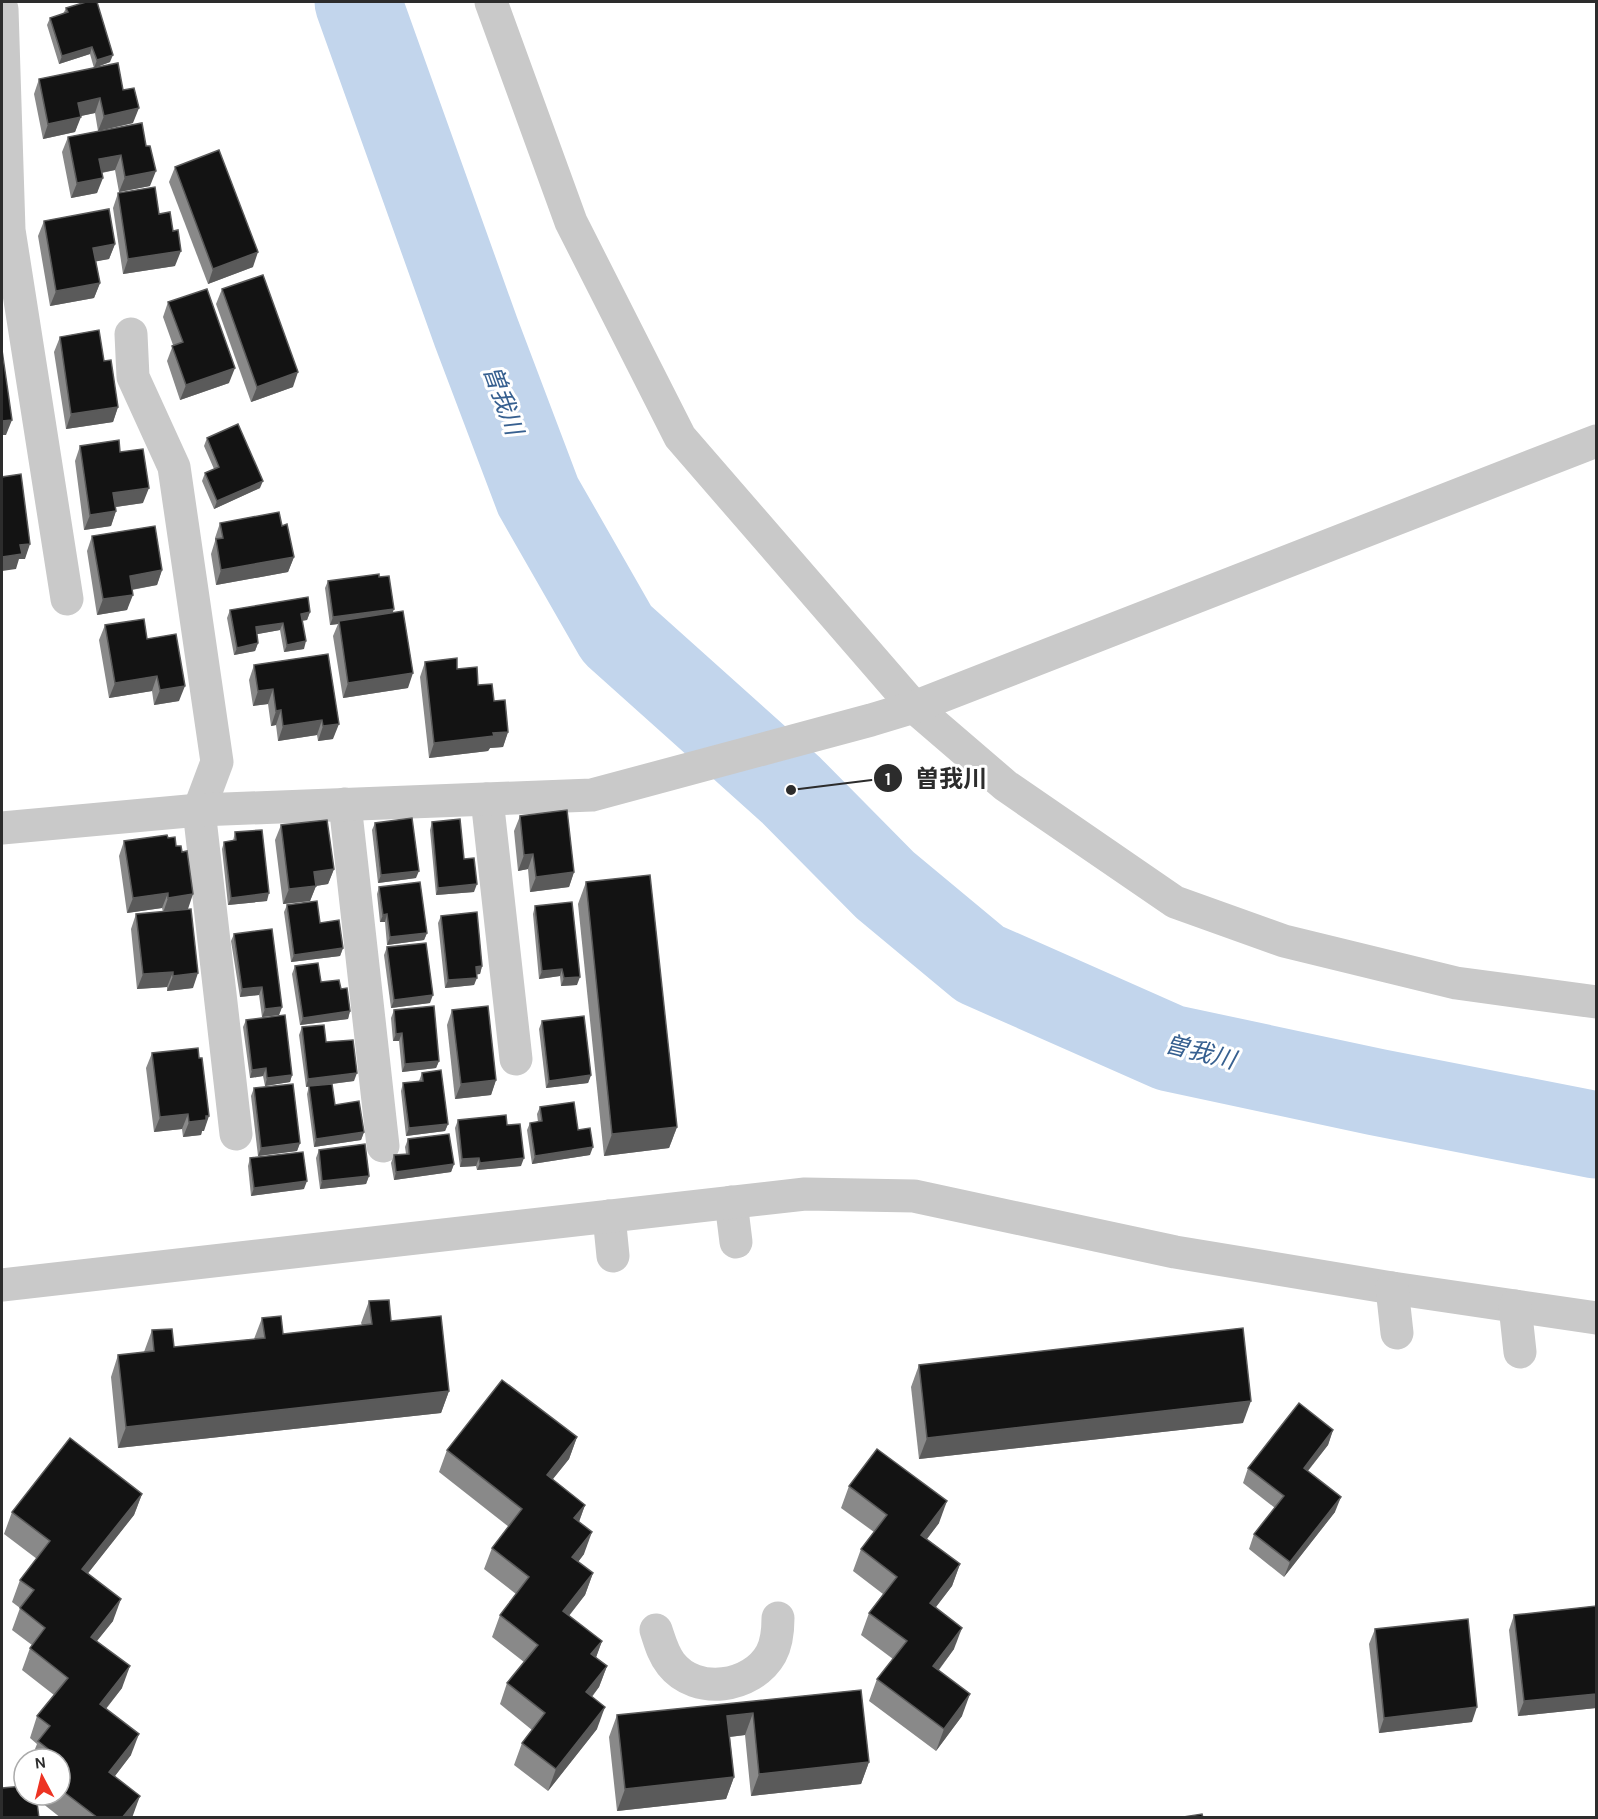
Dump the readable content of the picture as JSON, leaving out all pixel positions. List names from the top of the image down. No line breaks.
{"water":["曽我川"],"places":["曽我川"],"north":"top"}
